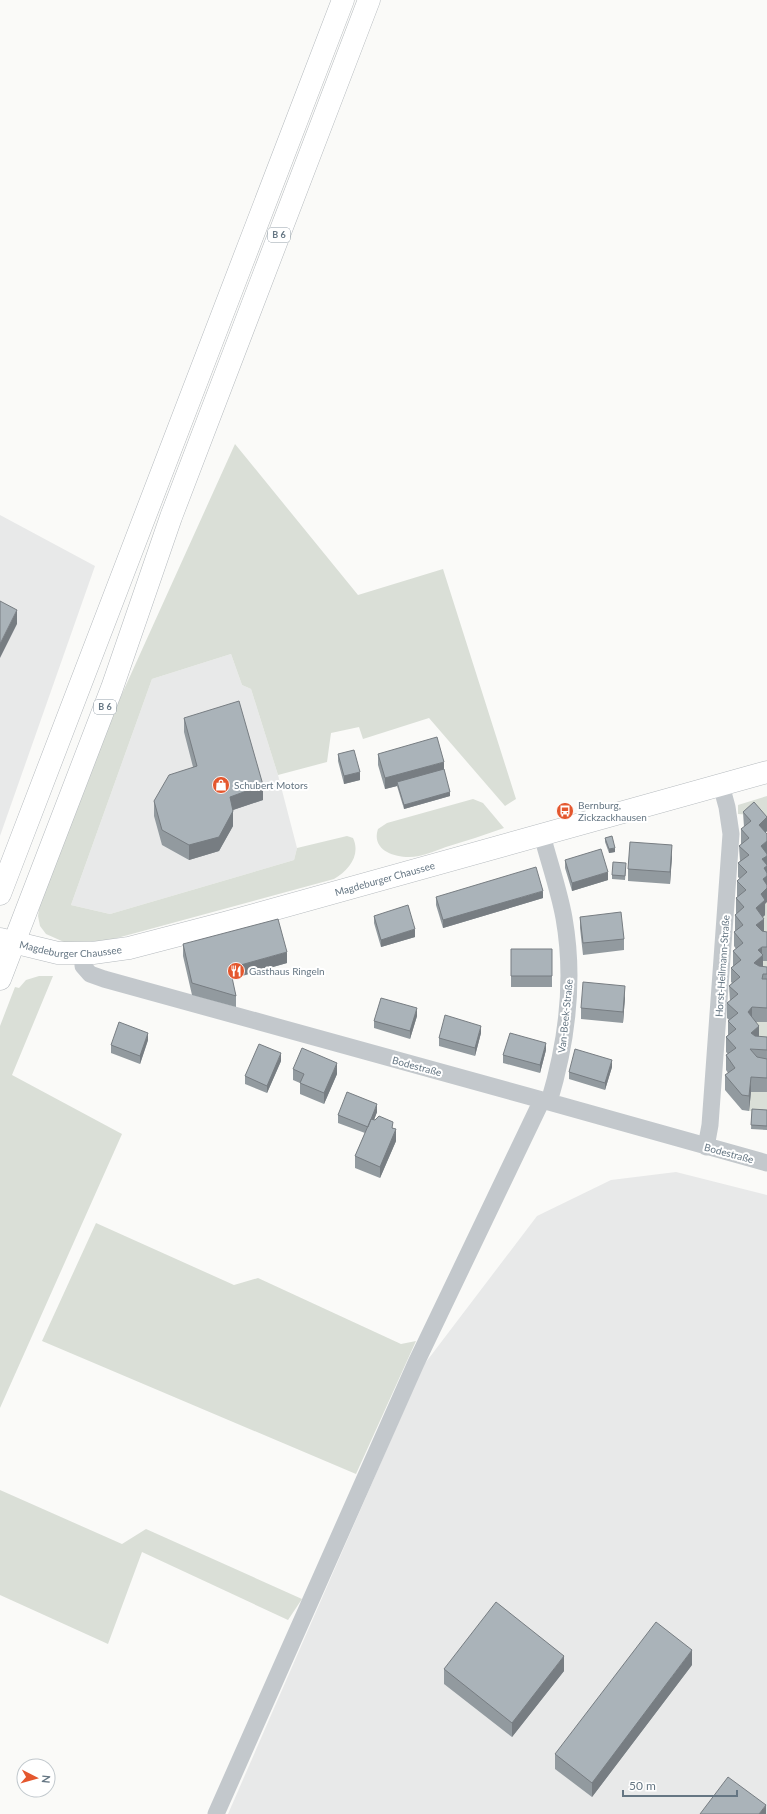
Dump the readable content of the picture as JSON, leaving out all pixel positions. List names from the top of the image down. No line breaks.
{"streets":{"main road":["B 6","Magdeburger Chaussee"],"street":["Horst-Heilmann-Straße","Van-Beek-Straße","Bodestraße"]},"crossings":[["B 6","Magdeburger Chaussee"],["Magdeburger Chaussee","Horst-Heilmann-Straße"],["Magdeburger Chaussee","Van-Beek-Straße"],["Magdeburger Chaussee","Bodestraße"],["Horst-Heilmann-Straße","Bodestraße"],["Van-Beek-Straße","Bodestraße"]],"places":{"shop":["Schubert Motors"],"bus stop":["Bernburg, Zickzackhausen"],"restaurant":["Gasthaus Ringeln"]},"scale_bar":"50 m","north":"right"}
